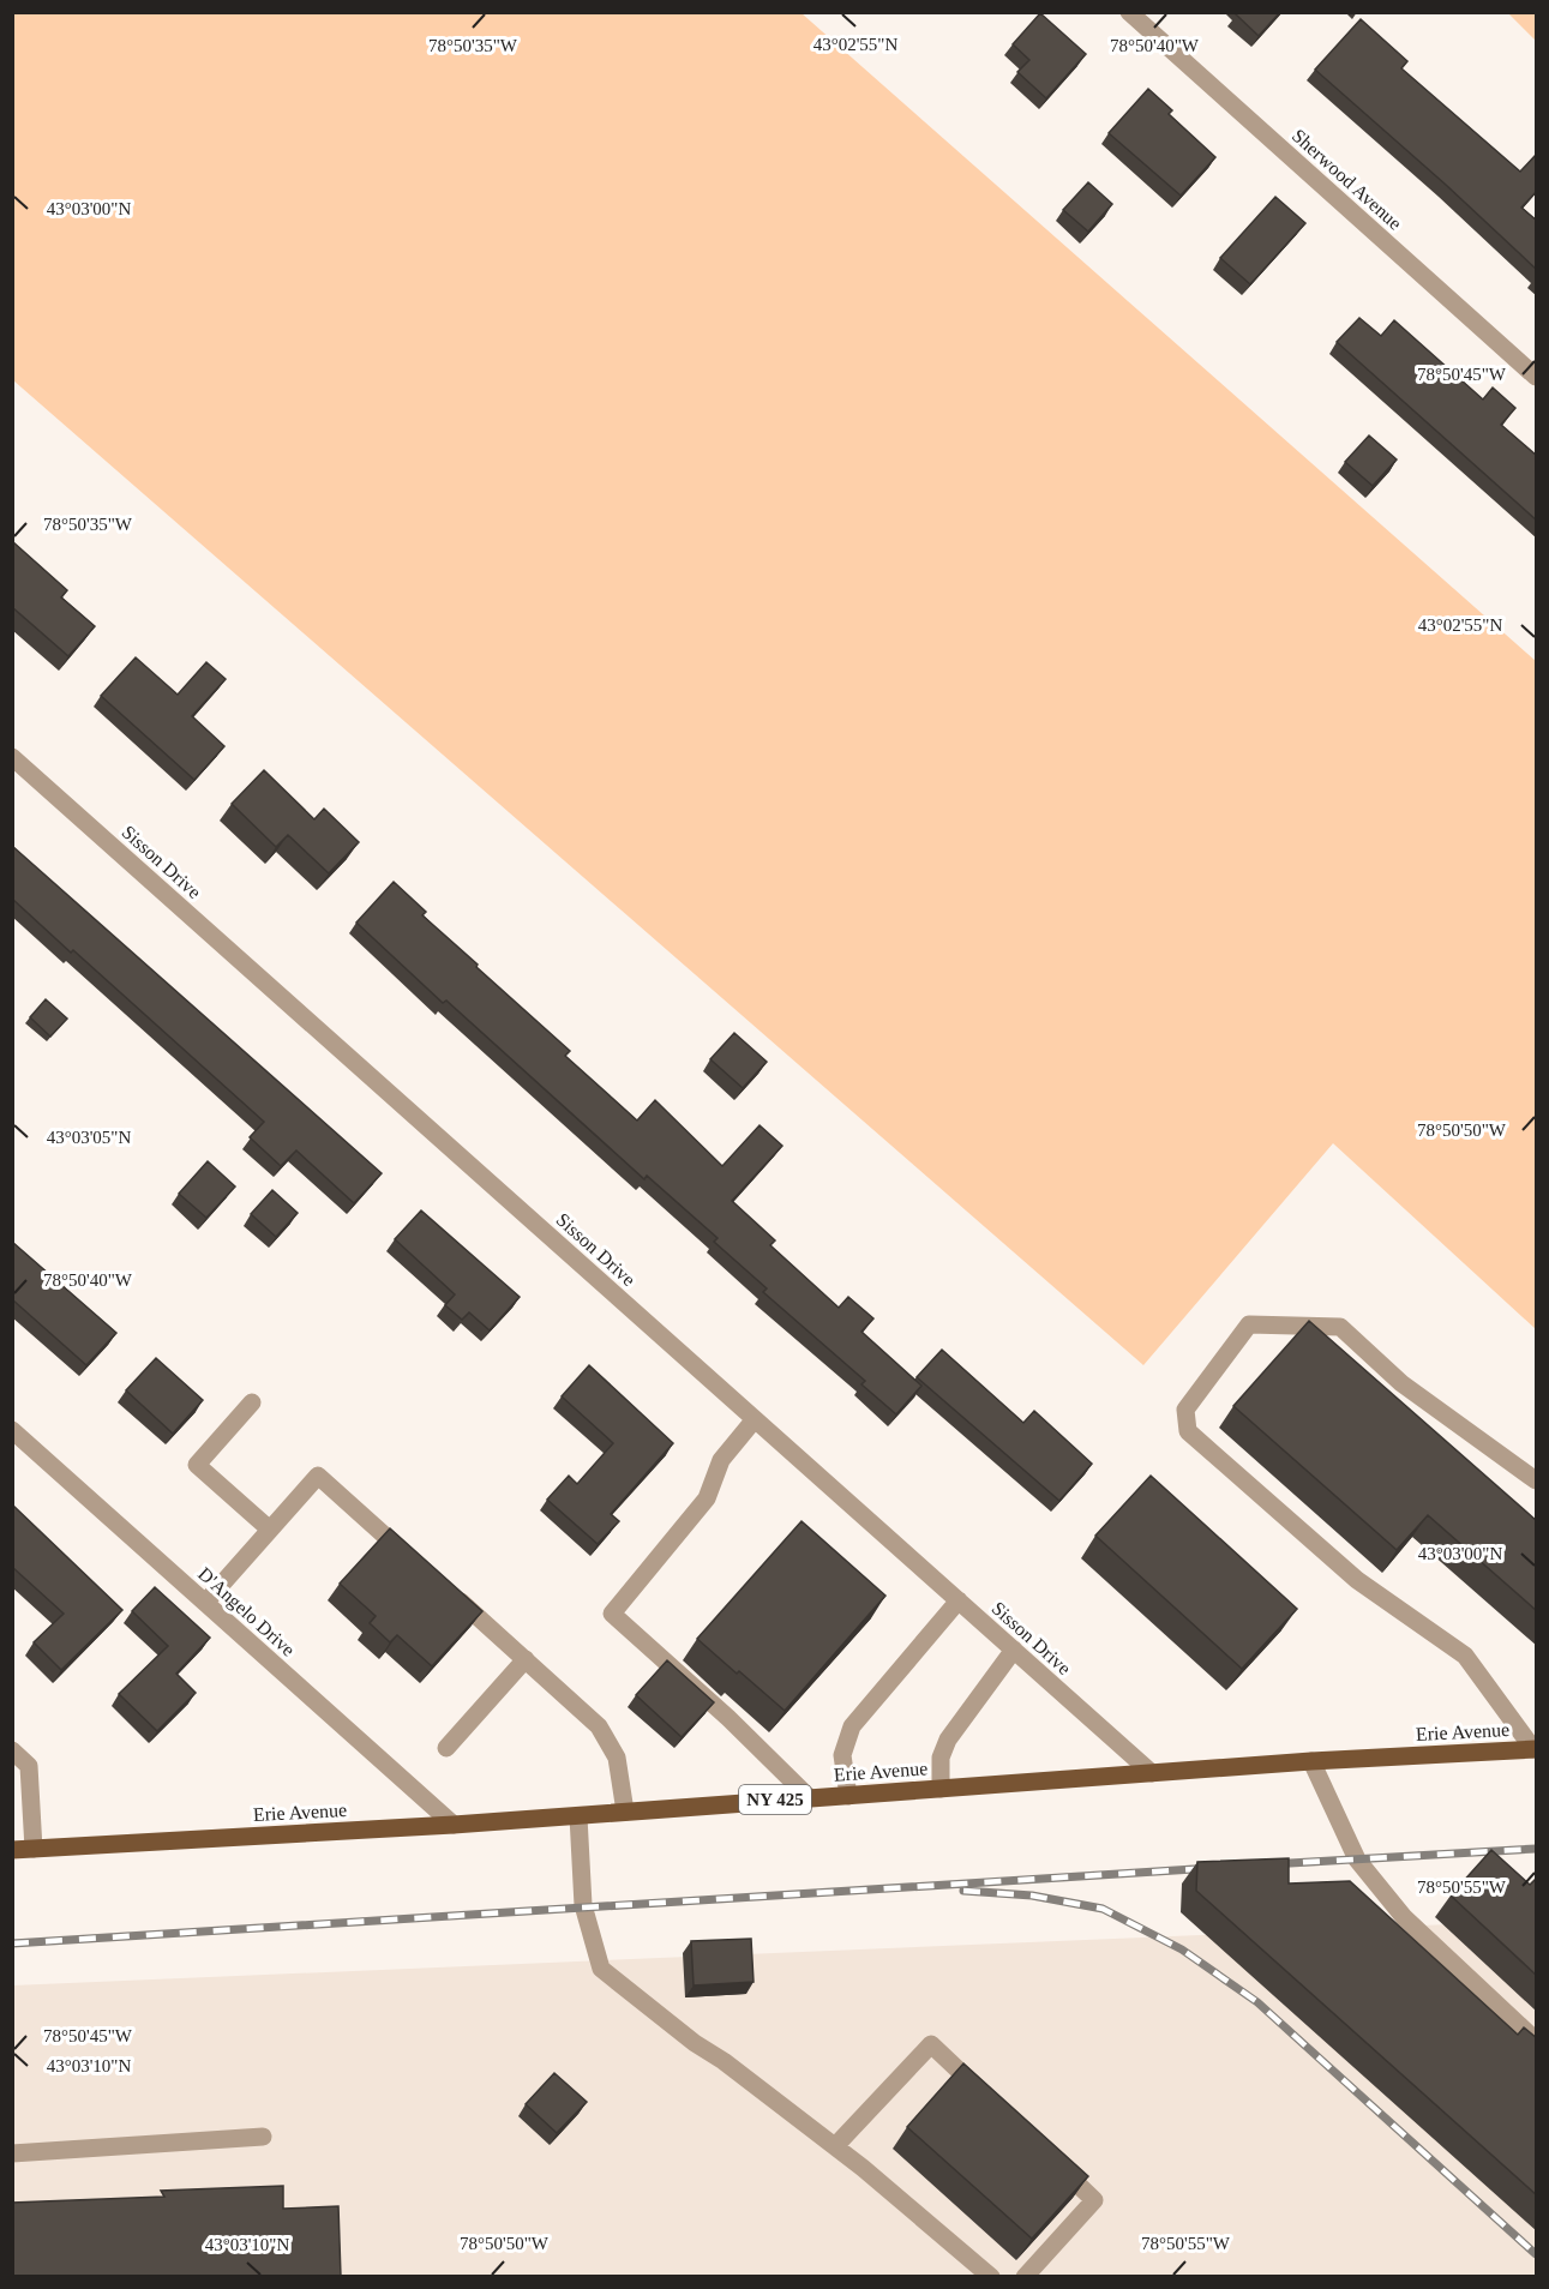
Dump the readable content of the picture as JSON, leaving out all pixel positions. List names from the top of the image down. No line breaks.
{"streets":{"main road":["Erie Avenue","NY 425"],"street":["Sherwood Avenue","Sisson Drive","D'Angelo Drive"]},"crossings":[["Sisson Drive","Erie Avenue"],["D'Angelo Drive","Erie Avenue"]],"coordinates":["43°02'55\"N","78°50'35\"W","78°50'40\"W","43°03'00\"N","78°50'45\"W","78°50'50\"W","43°03'05\"N","78°50'55\"W","43°03'10\"N"]}
